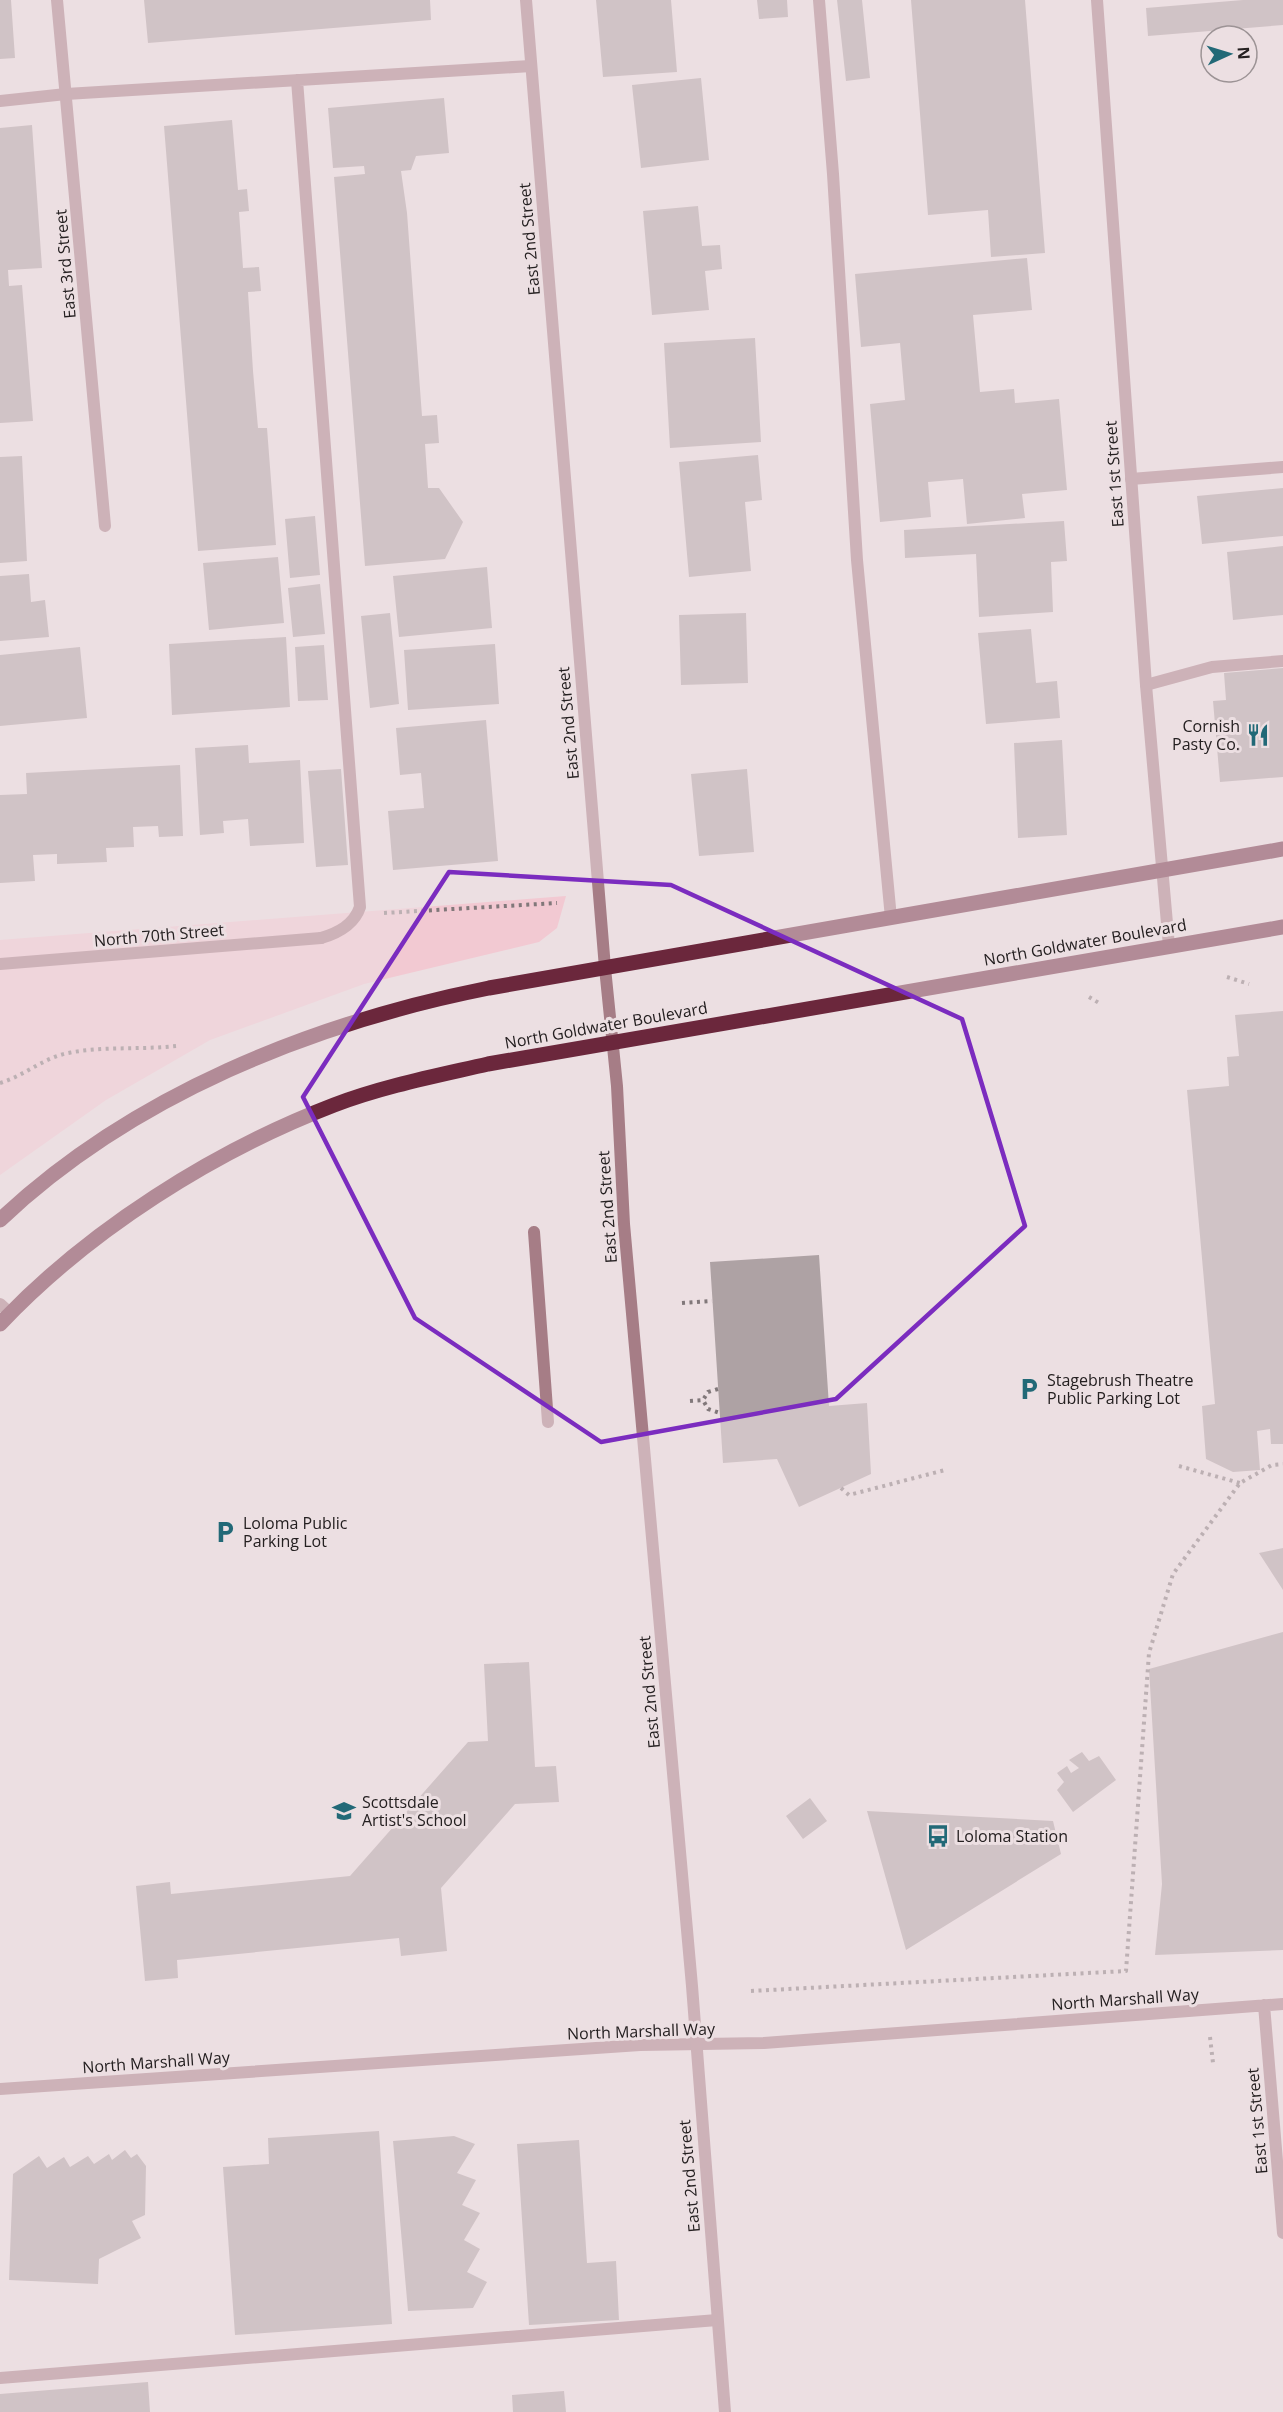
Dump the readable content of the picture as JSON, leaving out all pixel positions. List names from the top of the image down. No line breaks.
{"streets":{"main road":["North Goldwater Boulevard"],"street":["East 2nd Street","East 3rd Street","East 1st Street","North 70th Street","North Marshall Way"]},"crossings":[["East 2nd Street","North Goldwater Boulevard"],["East 2nd Street","North Marshall Way"],["East 1st Street","North Goldwater Boulevard"],["East 1st Street","North Marshall Way"]],"places":{"restaurant":["Cornish Pasty Co."],"parking":["Stagebrush Theatre Public Parking Lot","Loloma Public Parking Lot"],"school or university":["Scottsdale Artist's School"],"bus stop":["Loloma Station"]},"north":"right"}
